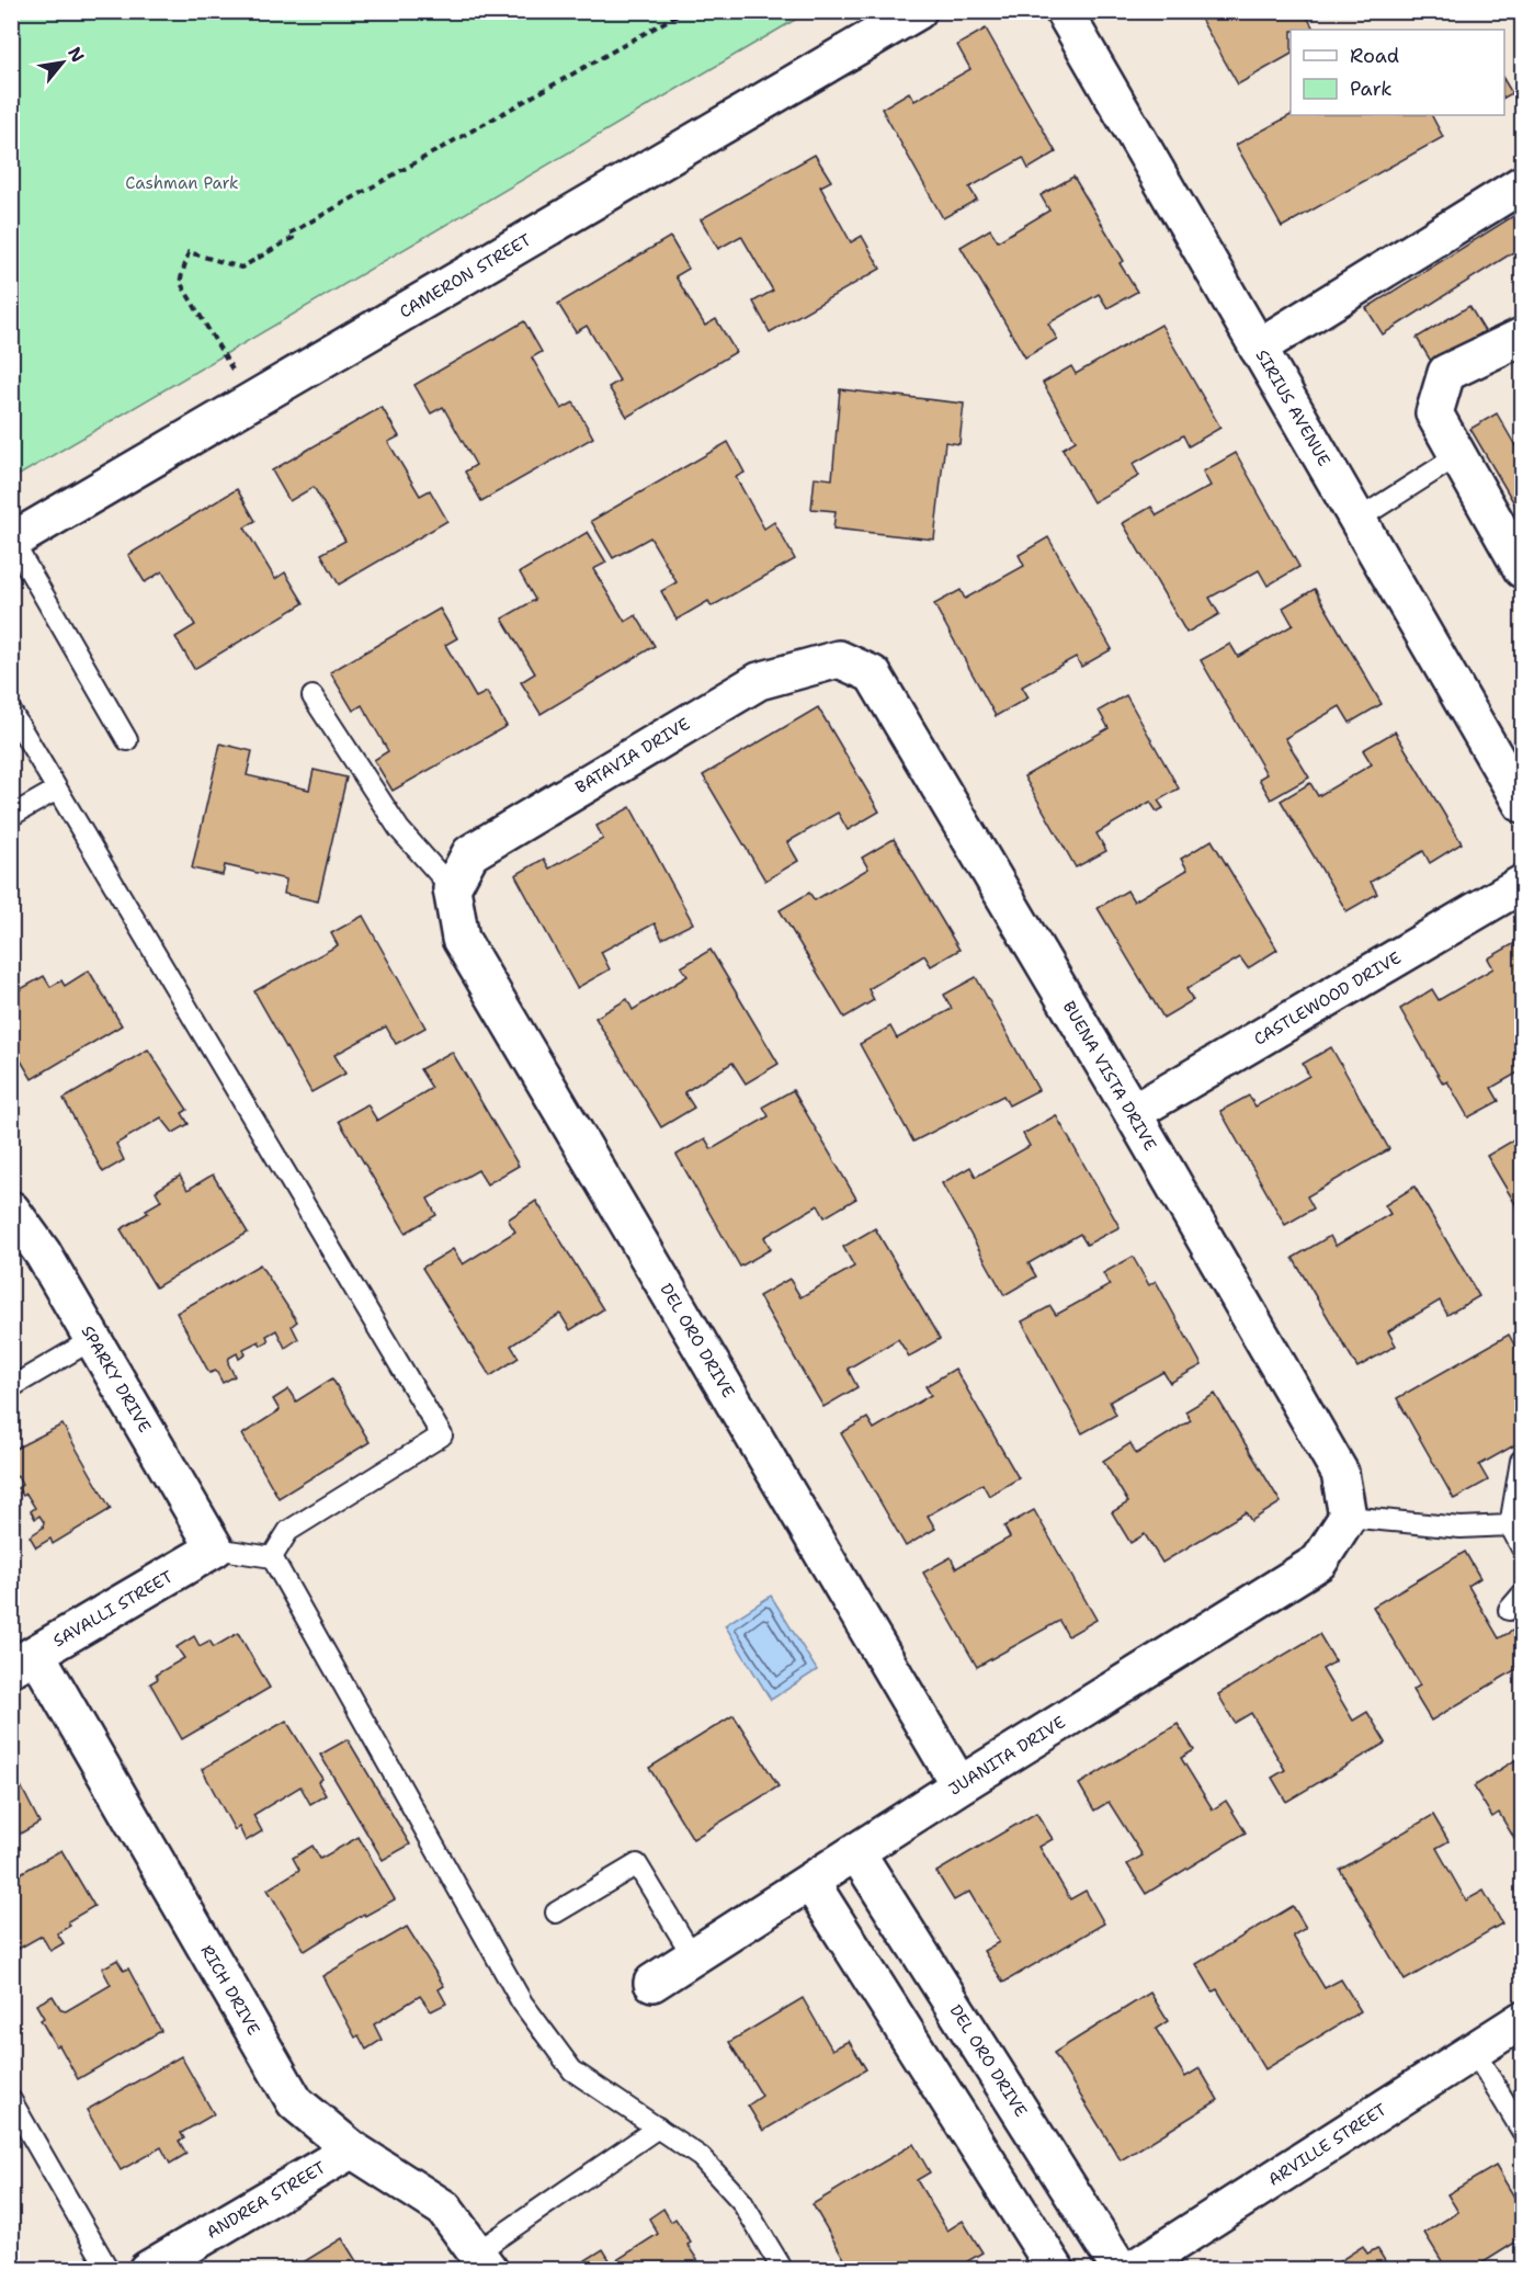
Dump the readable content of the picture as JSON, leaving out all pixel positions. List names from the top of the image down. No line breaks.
{"streets":{"street":["CAMERON STREET","SIRIUS AVENUE","BATAVIA DRIVE","CASTLEWOOD DRIVE","BUENA VISTA DRIVE","DEL ORO DRIVE","SPARKY DRIVE","SAVALLI STREET","JUANITA DRIVE","RICH DRIVE","ARVILLE STREET","ANDREA STREET"]},"crossings":[["BATAVIA DRIVE","BUENA VISTA DRIVE"],["BATAVIA DRIVE","DEL ORO DRIVE"],["CASTLEWOOD DRIVE","BUENA VISTA DRIVE"],["BUENA VISTA DRIVE","JUANITA DRIVE"],["DEL ORO DRIVE","JUANITA DRIVE"],["SPARKY DRIVE","SAVALLI STREET"],["SAVALLI STREET","RICH DRIVE"],["RICH DRIVE","ANDREA STREET"]],"parks":["Cashman Park"],"legend":["Road","Park"],"north":"top right"}
